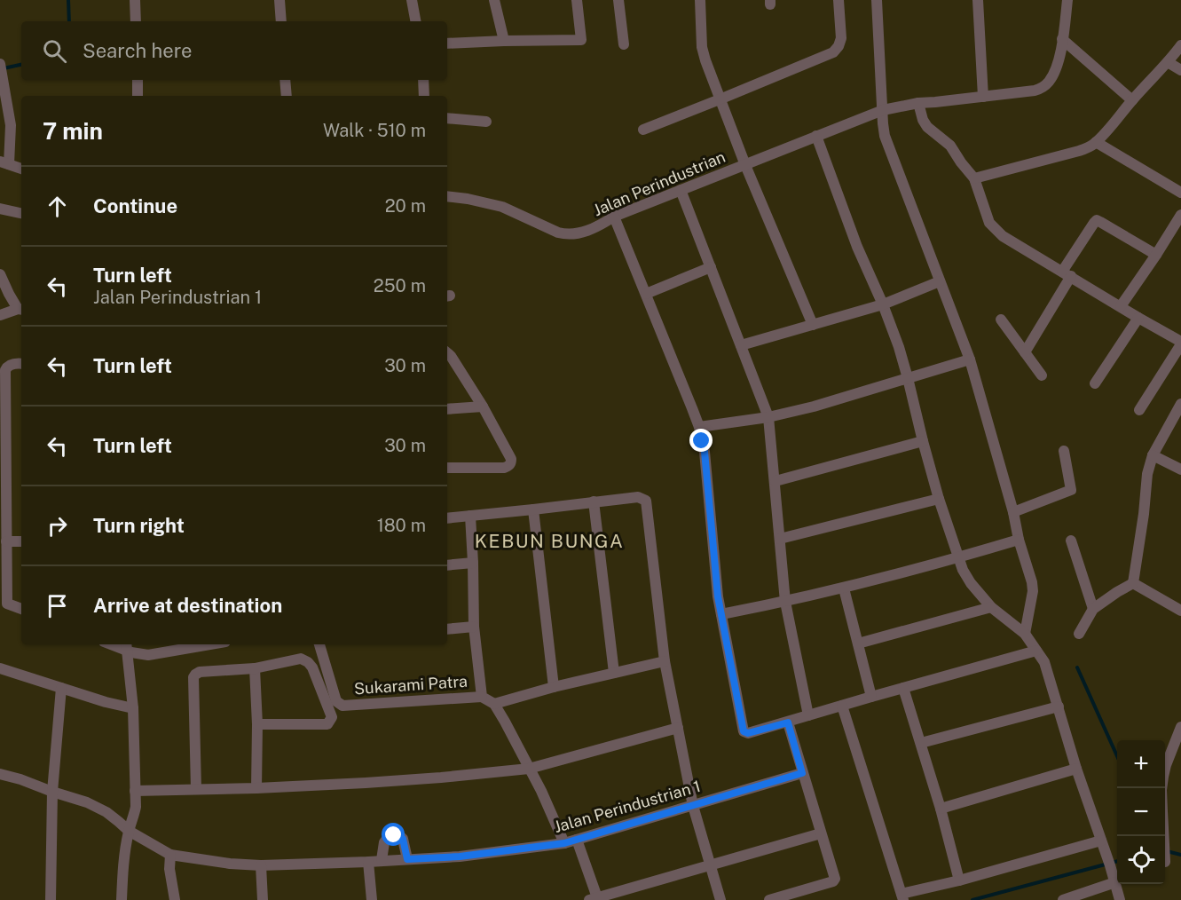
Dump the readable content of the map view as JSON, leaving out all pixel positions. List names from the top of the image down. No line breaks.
{"streets":{"street":["Jalan Perindustrian","Sukarami Patra","Jalan Perindustrian 1"]},"districts":["KEBUN BUNGA"],"page":{"search":"Search here","heading":["7 min","Walk · 510 m"],"list":[["Continue","20 m"],["Turn left","Jalan Perindustrian 1","250 m"],["Turn left","30 m"],["Turn left","30 m"],["Turn right","180 m"],"Arrive at destination"],"map_buttons":["+","−"]}}
